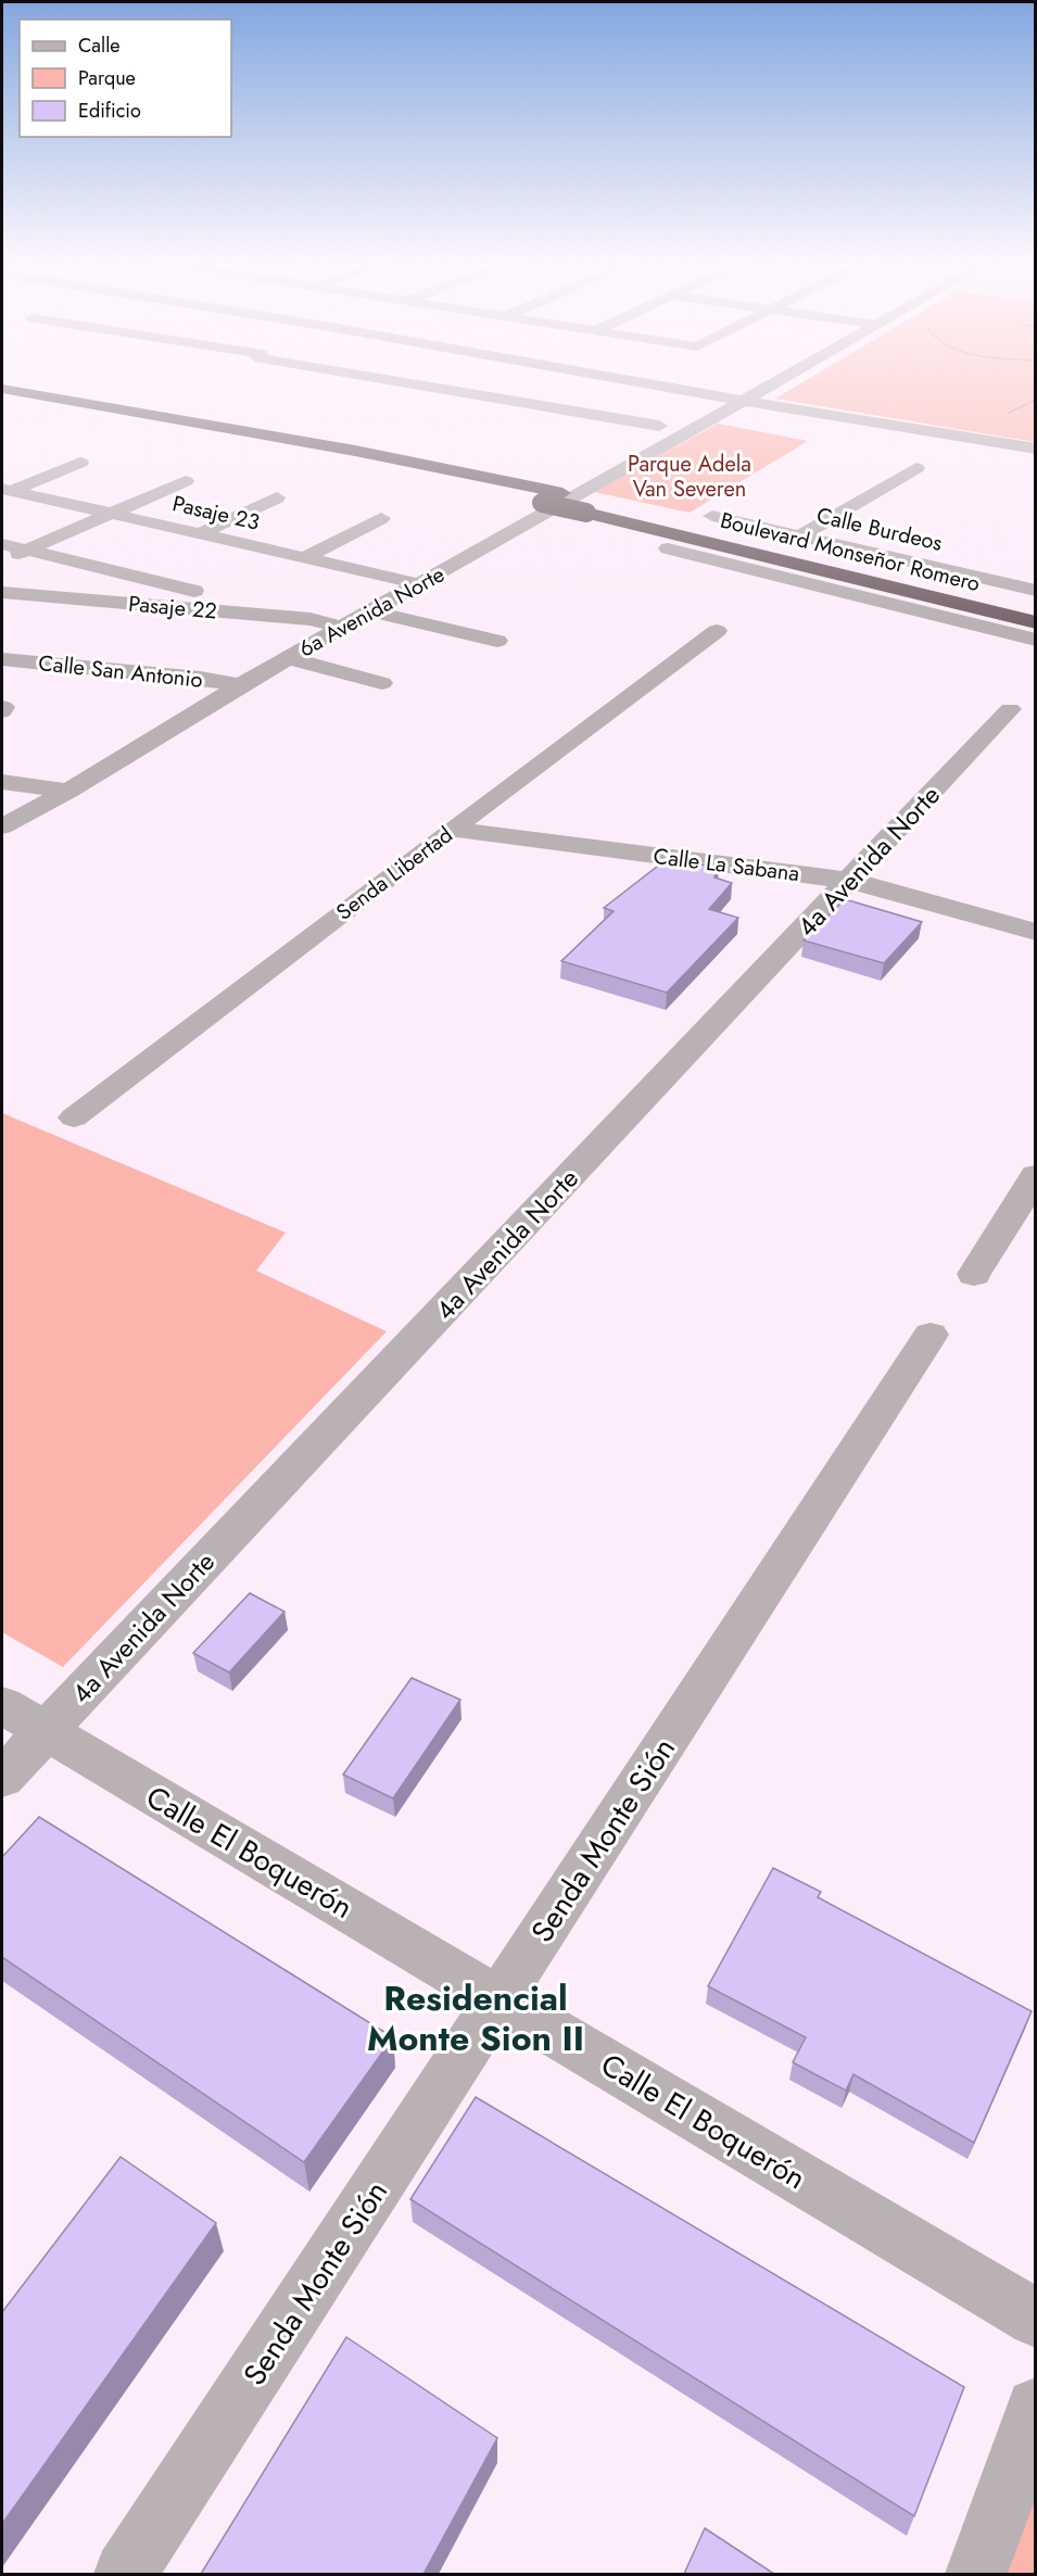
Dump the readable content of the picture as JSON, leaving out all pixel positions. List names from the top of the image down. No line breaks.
{"streets":{"highway":["Boulevard Monseñor Romero"],"street":["Pasaje 23","Calle Burdeos","Pasaje 22","6a Avenida Norte","Calle San Antonio","4a Avenida Norte","Calle La Sabana","Senda Libertad","Senda Monte Sión","Calle El Boquerón"]},"crossings":[["Pasaje 23","6a Avenida Norte"],["Pasaje 22","6a Avenida Norte"],["6a Avenida Norte","Calle San Antonio"],["4a Avenida Norte","Calle La Sabana"],["4a Avenida Norte","Calle El Boquerón"],["Calle La Sabana","Senda Libertad"],["Senda Monte Sión","Calle El Boquerón"]],"districts":["Residencial Monte Sion II"],"parks":["Parque Adela Van Severen"],"legend":["Calle","Parque","Edificio"]}
